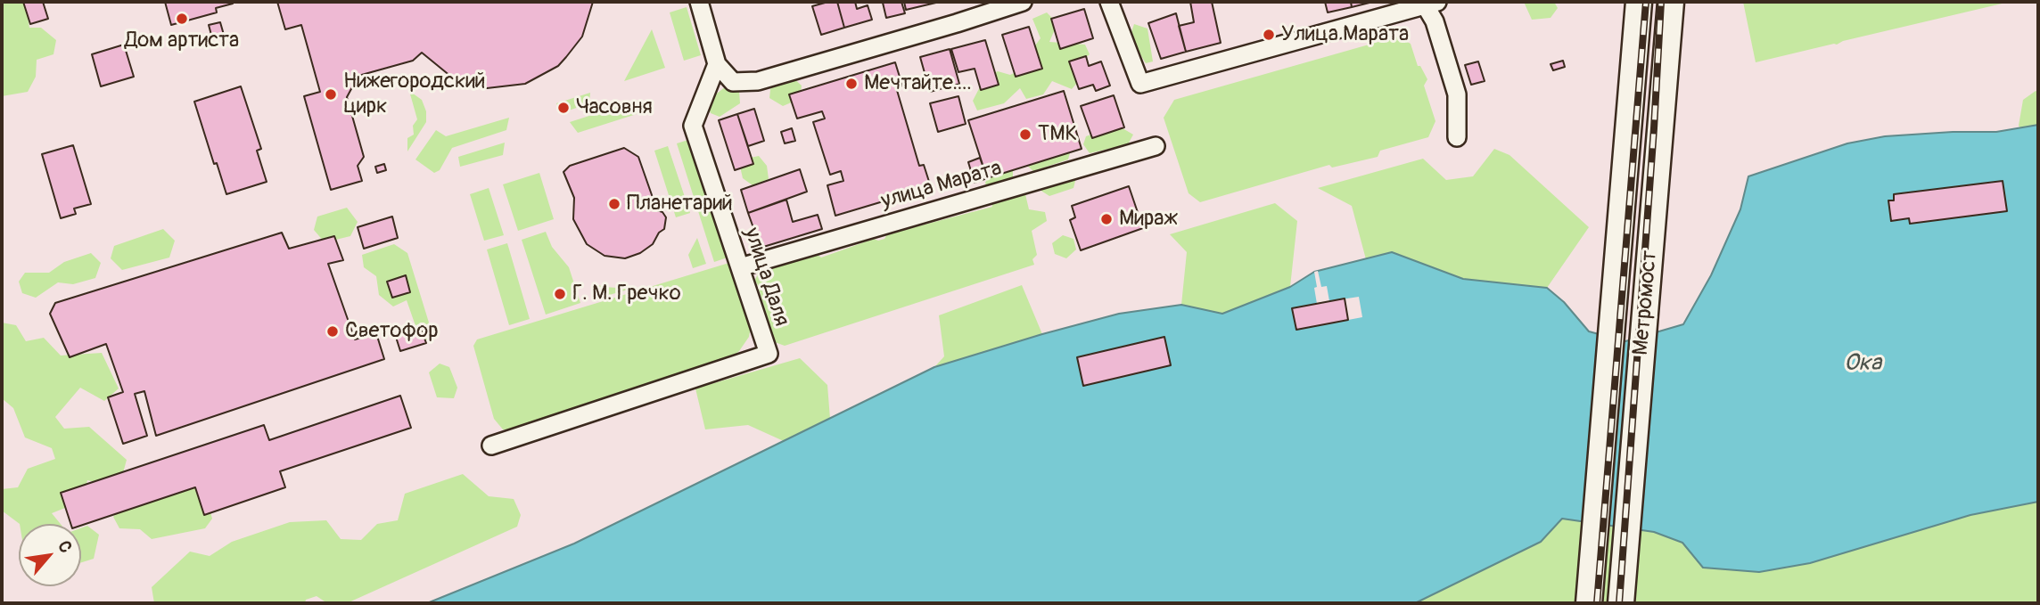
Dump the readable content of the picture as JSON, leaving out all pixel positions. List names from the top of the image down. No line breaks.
{"streets":{"main road":["Метромост"],"street":["улица Марата","улица Даля"]},"crossings":[["улица Марата","улица Даля"]],"water":["Ока"],"places":["Дом артиста","Улица Марата","Мечтайте....","Нижегородский цирк","Часовня","ТМК","Планетарий","Мираж","Г. М. Гречко","Светофор"],"north":"top right"}
